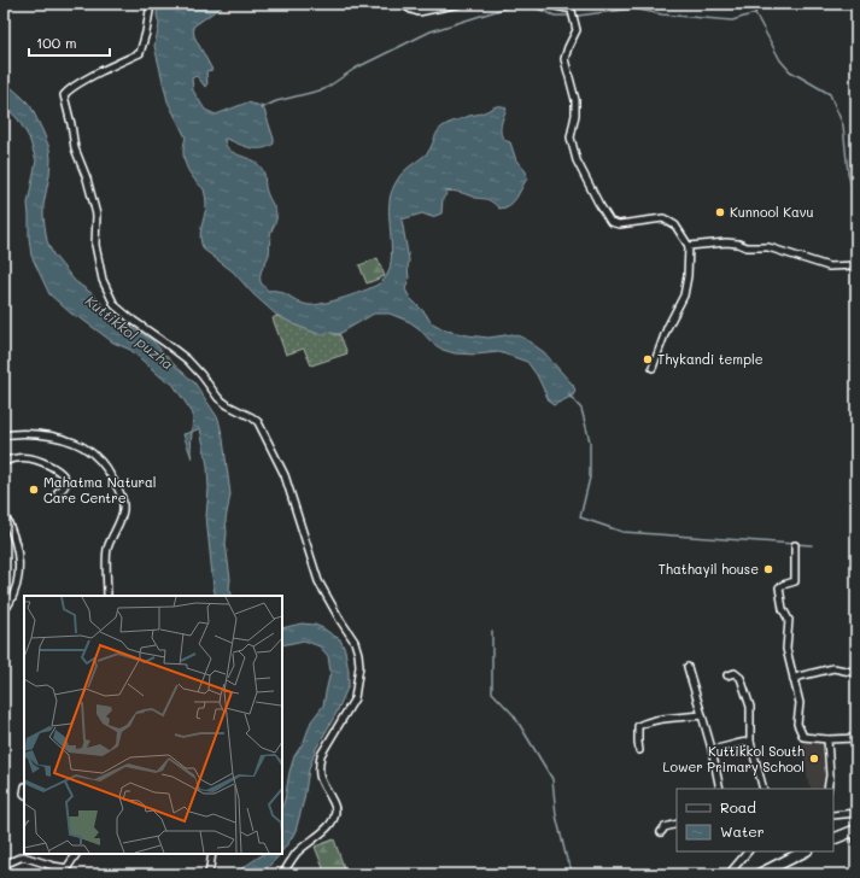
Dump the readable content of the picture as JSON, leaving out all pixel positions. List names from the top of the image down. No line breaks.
{"water":["Kuttikkol puzha"],"places":["Kunnool Kavu","Thykandi temple","Mahatma Natural Care Centre","Thathayil house","Kuttikkol South Lower Primary School"],"legend":["Road","Water"],"scale_bar":"100 m"}
